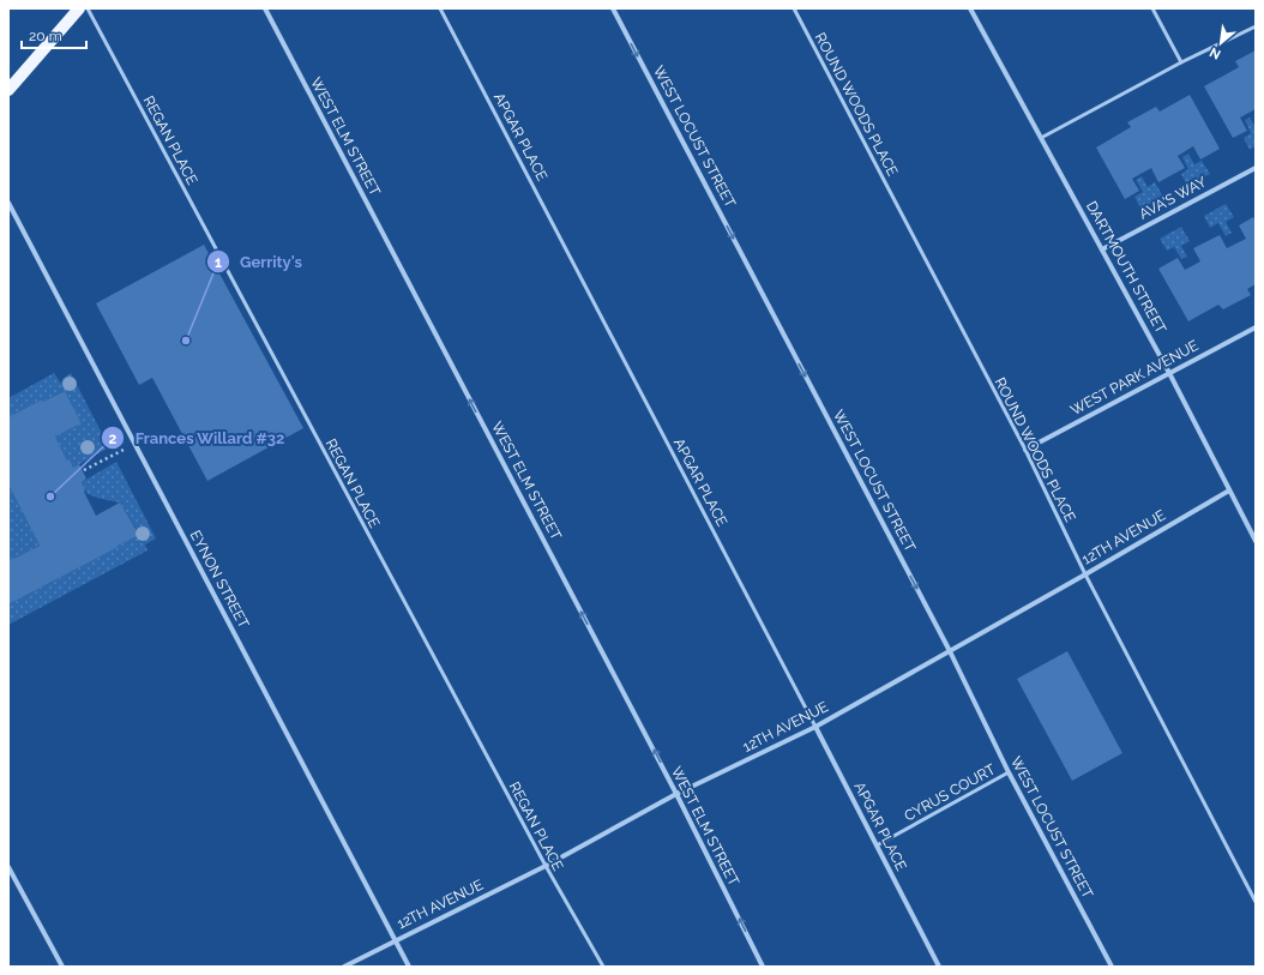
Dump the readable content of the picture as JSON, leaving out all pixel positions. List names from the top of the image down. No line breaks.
{"streets":{"street":["WEST ELM STREET","APGAR PLACE","WEST LOCUST STREET","AVA'S WAY","DARTMOUTH STREET","WEST PARK AVENUE","12TH AVENUE","EYNON STREET"],"lane":["ROUND WOODS PLACE","REGAN PLACE","CYRUS COURT"]},"crossings":[["ROUND WOODS PLACE","WEST PARK AVENUE"],["ROUND WOODS PLACE","12TH AVENUE"],["WEST ELM STREET","12TH AVENUE"],["APGAR PLACE","12TH AVENUE"],["APGAR PLACE","CYRUS COURT"],["WEST LOCUST STREET","12TH AVENUE"],["WEST LOCUST STREET","CYRUS COURT"],["REGAN PLACE","12TH AVENUE"],["AVA'S WAY","DARTMOUTH STREET"],["DARTMOUTH STREET","WEST PARK AVENUE"],["DARTMOUTH STREET","12TH AVENUE"],["12TH AVENUE","EYNON STREET"]],"one_way":["WEST ELM STREET","WEST LOCUST STREET"],"places":["Gerrity's","Frances Willard #32"],"scale_bar":"20 m","north":"bottom left"}
